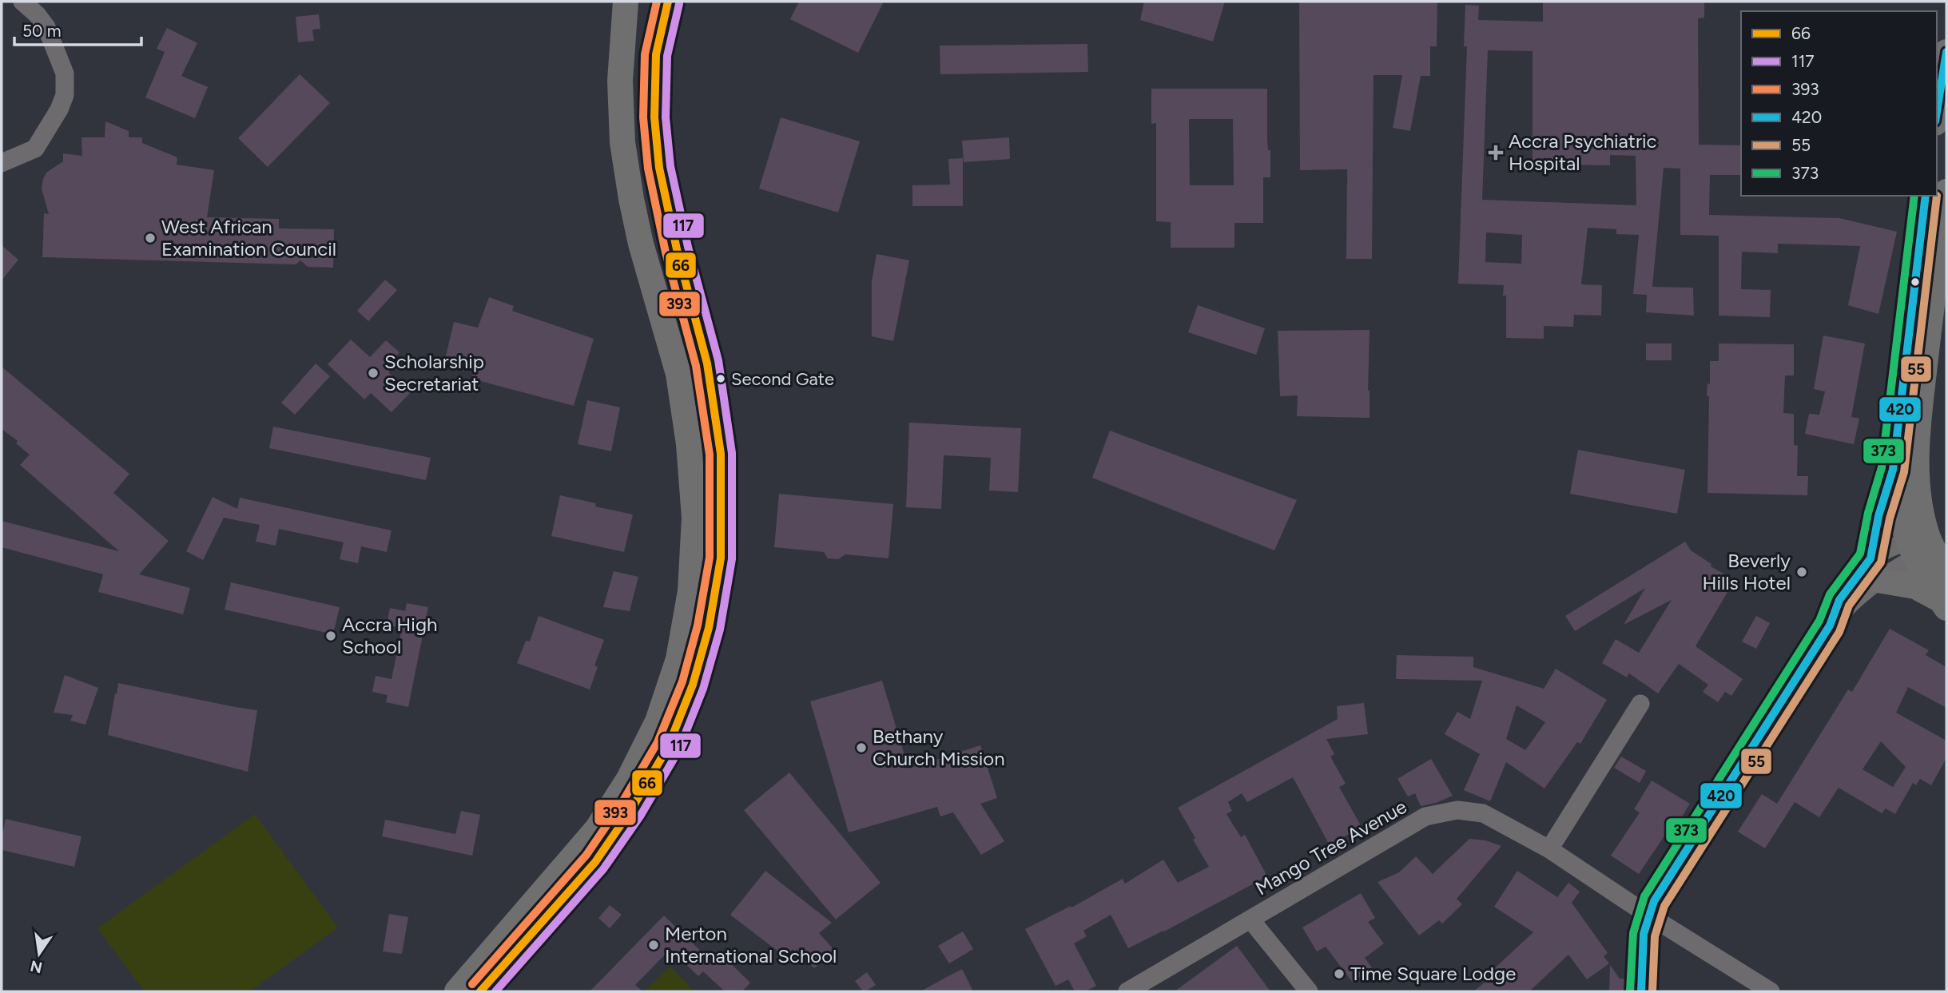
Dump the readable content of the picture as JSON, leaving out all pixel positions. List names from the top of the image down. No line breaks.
{"streets":{"street":["Mango Tree Avenue"]},"places":{"health":["Accra Psychiatric Hospital"],"other":["West African Examination Council","Scholarship Secretariat","Second Gate","Beverly Hills Hotel","Accra High School","Bethany Church Mission","Merton International School","Time Square Lodge"]},"lines":["transit line 66","transit line 393","transit line 117","transit line 420","transit line 55","transit line 373"],"legend":["66","117","393","420","55","373"],"scale_bar":"50 m","north":"bottom"}
